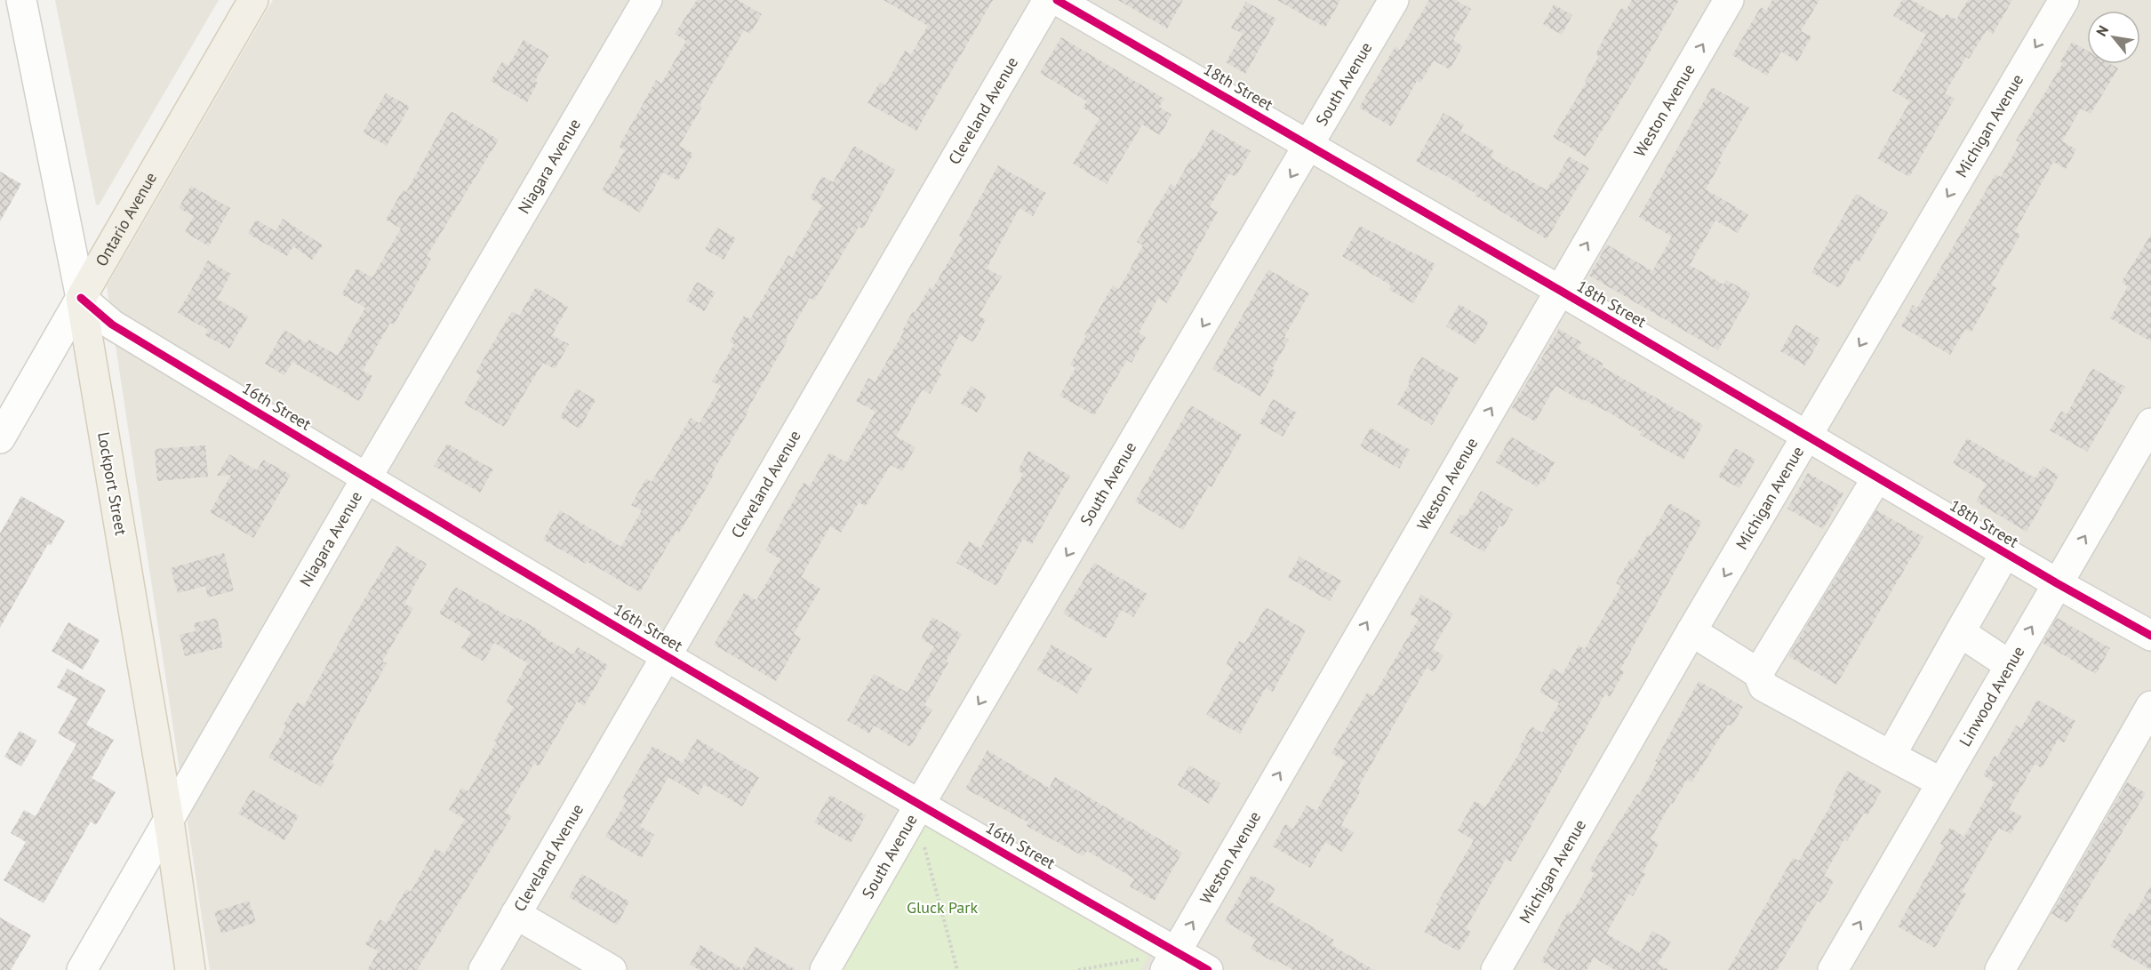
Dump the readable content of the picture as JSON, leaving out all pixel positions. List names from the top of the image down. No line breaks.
{"streets":{"main road":["Ontario Avenue","Lockport Street"],"street":["South Avenue","18th Street","Cleveland Avenue","Weston Avenue","Michigan Avenue","Niagara Avenue","16th Street","Linwood Avenue"]},"crossings":[["South Avenue","18th Street"],["South Avenue","16th Street"],["18th Street","Weston Avenue"],["18th Street","Michigan Avenue"],["18th Street","Linwood Avenue"],["Cleveland Avenue","16th Street"],["Weston Avenue","16th Street"],["Niagara Avenue","16th Street"],["Niagara Avenue","Lockport Street"],["Ontario Avenue","16th Street"],["Ontario Avenue","Lockport Street"],["16th Street","Lockport Street"]],"one_way":["South Avenue","Weston Avenue"],"parks":["Gluck Park"],"north":"top left"}
